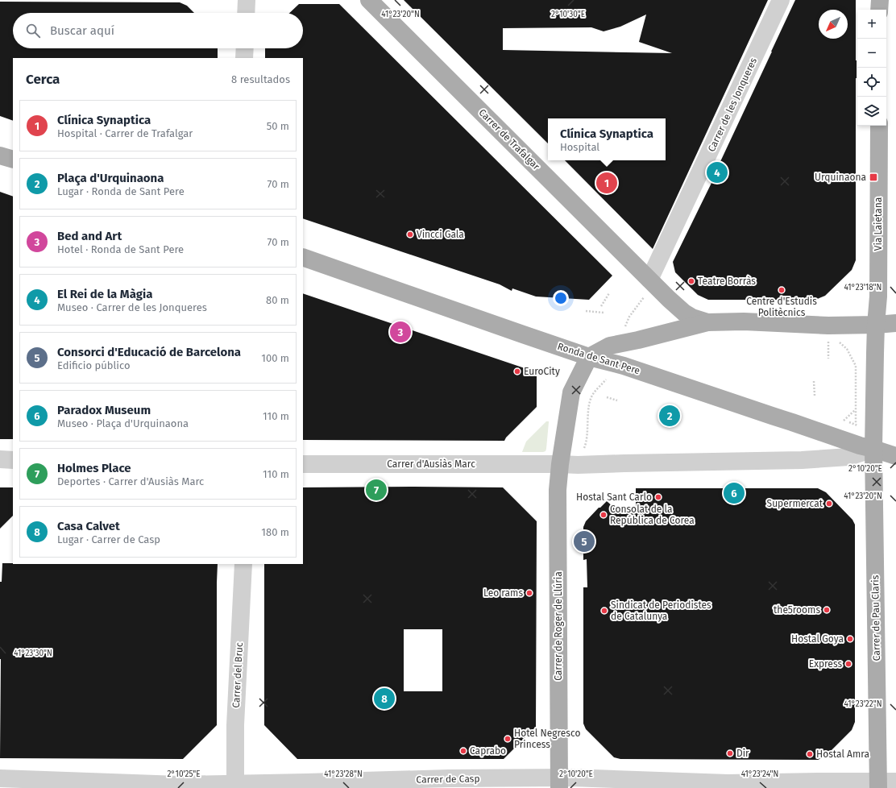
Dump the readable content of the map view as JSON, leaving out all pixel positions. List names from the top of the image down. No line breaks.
{"streets":{"main road":["Carrer de Trafalgar","Via Laietana","Ronda de Sant Pere","Carrer de Pau Claris","Carrer de Roger de Llúria"],"street":["Carrer de les Jonqueres","Carrer d'Ausiàs Marc","Carrer del Bruc","Carrer de Casp"]},"crossings":[["Carrer de les Jonqueres","Carrer de Trafalgar"],["Via Laietana","Ronda de Sant Pere"],["Via Laietana","Carrer d'Ausiàs Marc"],["Via Laietana","Carrer de Pau Claris"],["Ronda de Sant Pere","Carrer d'Ausiàs Marc"],["Ronda de Sant Pere","Carrer de Pau Claris"],["Ronda de Sant Pere","Carrer de Roger de Llúria"],["Carrer d'Ausiàs Marc","Carrer de Pau Claris"],["Carrer d'Ausiàs Marc","Carrer de Roger de Llúria"],["Carrer de Pau Claris","Carrer de Casp"],["Carrer de Roger de Llúria","Carrer de Casp"],["Carrer del Bruc","Carrer de Casp"]],"places":{"transit":["Urquinaona"],"other":["Vincci Gala","Teatre Borràs","Centre d'Estudis Politècnics","EuroCity","Hostal Sant Carlo","Supermercat","Consolat de la República de Corea","Leo rams","the5rooms","Sindicat de Periodistes de Catalunya","Hostal Goya","Express","Hotel Negresco Princess","Caprabo","Dir","Hostal Amra"]},"north":"bottom left","page":{"map_buttons":["+","−"],"search":"Buscar aquí","heading":["Cerca","8 resultados"],"list":[{"mark":"1","name":"Clínica Synaptica","note":"Hospital · Carrer de Trafalgar","value":"50 m"},{"mark":"2","name":"Plaça d'Urquinaona","note":"Lugar · Ronda de Sant Pere","value":"70 m"},{"mark":"3","name":"Bed and Art","note":"Hotel · Ronda de Sant Pere","value":"70 m"},{"mark":"4","name":"El Rei de la Màgia","note":"Museo · Carrer de les Jonqueres","value":"80 m"},{"mark":"5","name":"Consorci d'Educació de Barcelona","note":"Edificio público","value":"100 m"},{"mark":"6","name":"Paradox Museum","note":"Museo · Plaça d'Urquinaona","value":"110 m"},{"mark":"7","name":"Holmes Place","note":"Deportes · Carrer d'Ausiàs Marc","value":"110 m"},{"mark":"8","name":"Casa Calvet","note":"Lugar · Carrer de Casp","value":"180 m"}],"popup":["Clínica Synaptica","Hospital"],"pins":["4","1","3","2","7","6","5","8"]},"coordinates":["41°23'20\"N","2°10'30\"E","41°23'18\"N","2°10'20\"E","41°23'30\"N","41°23'22\"N","2°10'25\"E","41°23'28\"N","41°23'24\"N"]}
